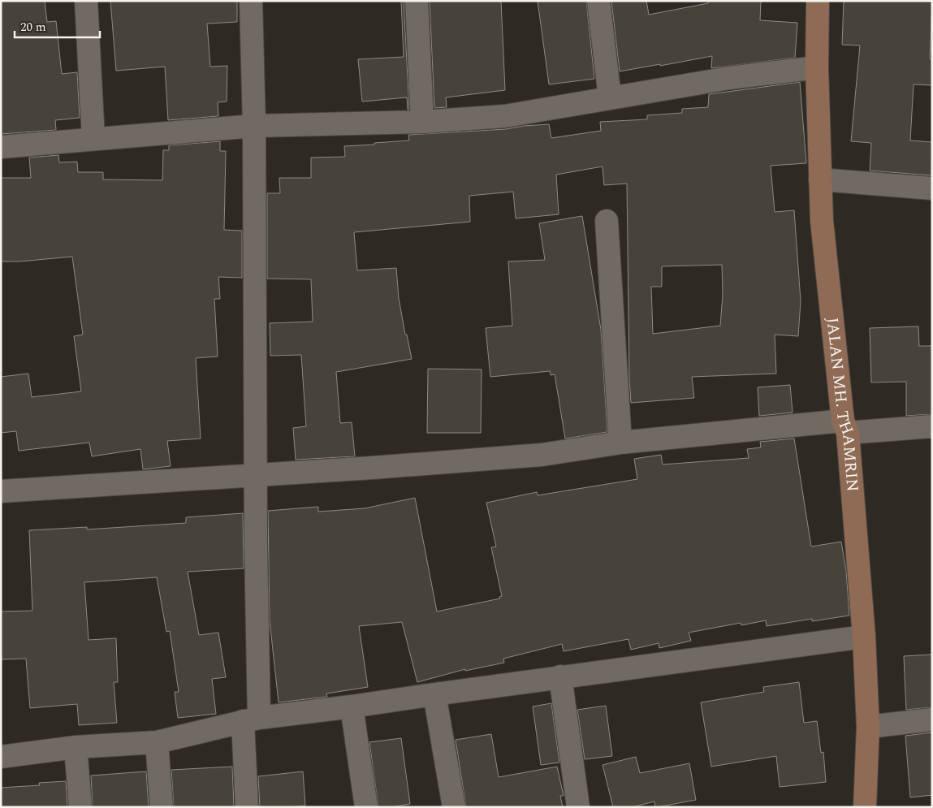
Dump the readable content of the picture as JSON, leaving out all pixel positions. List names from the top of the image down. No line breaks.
{"streets":{"main road":["JALAN MH. THAMRIN"]},"scale_bar":"20 m"}
